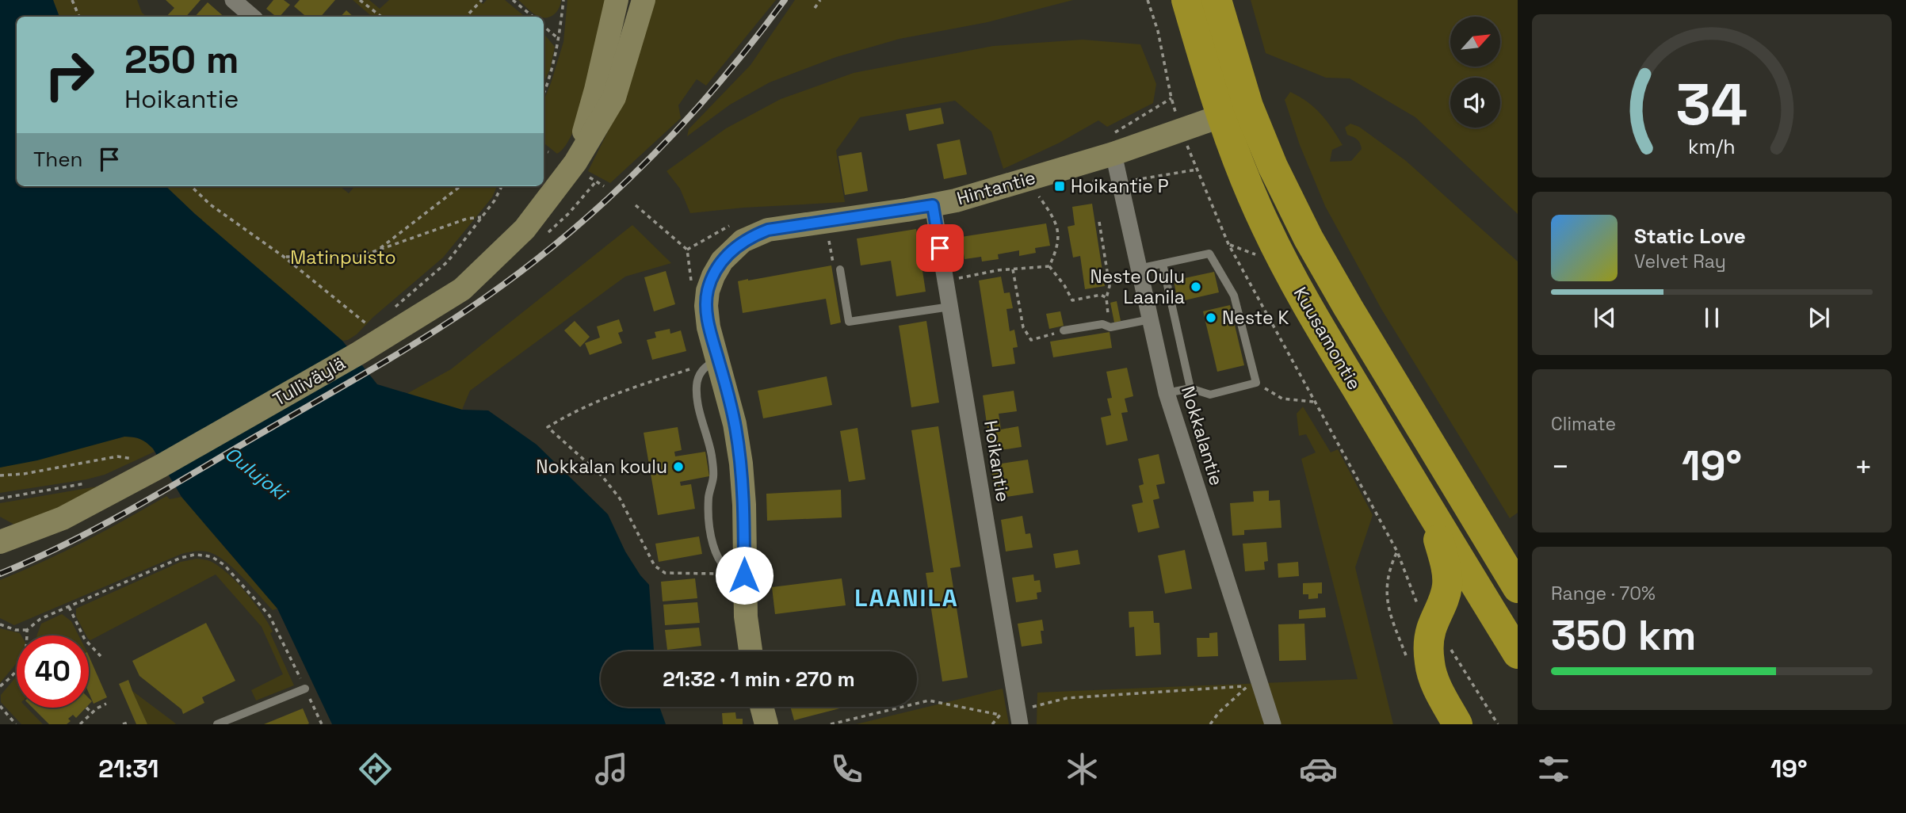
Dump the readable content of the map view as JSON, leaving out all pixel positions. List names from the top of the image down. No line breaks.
{"streets":{"highway":["Kuusamontie"],"main road":["Hintantie","Tulliväylä"],"street":["Nokkalantie","Hoikantie"]},"crossings":[["Hintantie","Kuusamontie"],["Hintantie","Nokkalantie"],["Hintantie","Hoikantie"]],"districts":["LAANILA"],"water":["Oulujoki"],"parks":["Matinpuisto"],"places":{"transit":["Hoikantie P"],"other":["Neste Oulu Laanila","Neste K","Nokkalan koulu"]},"north":"top right","page":{"turn":["250 m","Hoikantie"],"then":"Then","song":["Static Love","Velvet Ray"],"tile":["Climate",["Range · 70%","350 km"]],"heat":["−","19°","+"],"limit":"40","trip":"21:32 · 1 min · 270 m","tabs":["21:31","19°"],"gauge":["34","km/h"]}}
